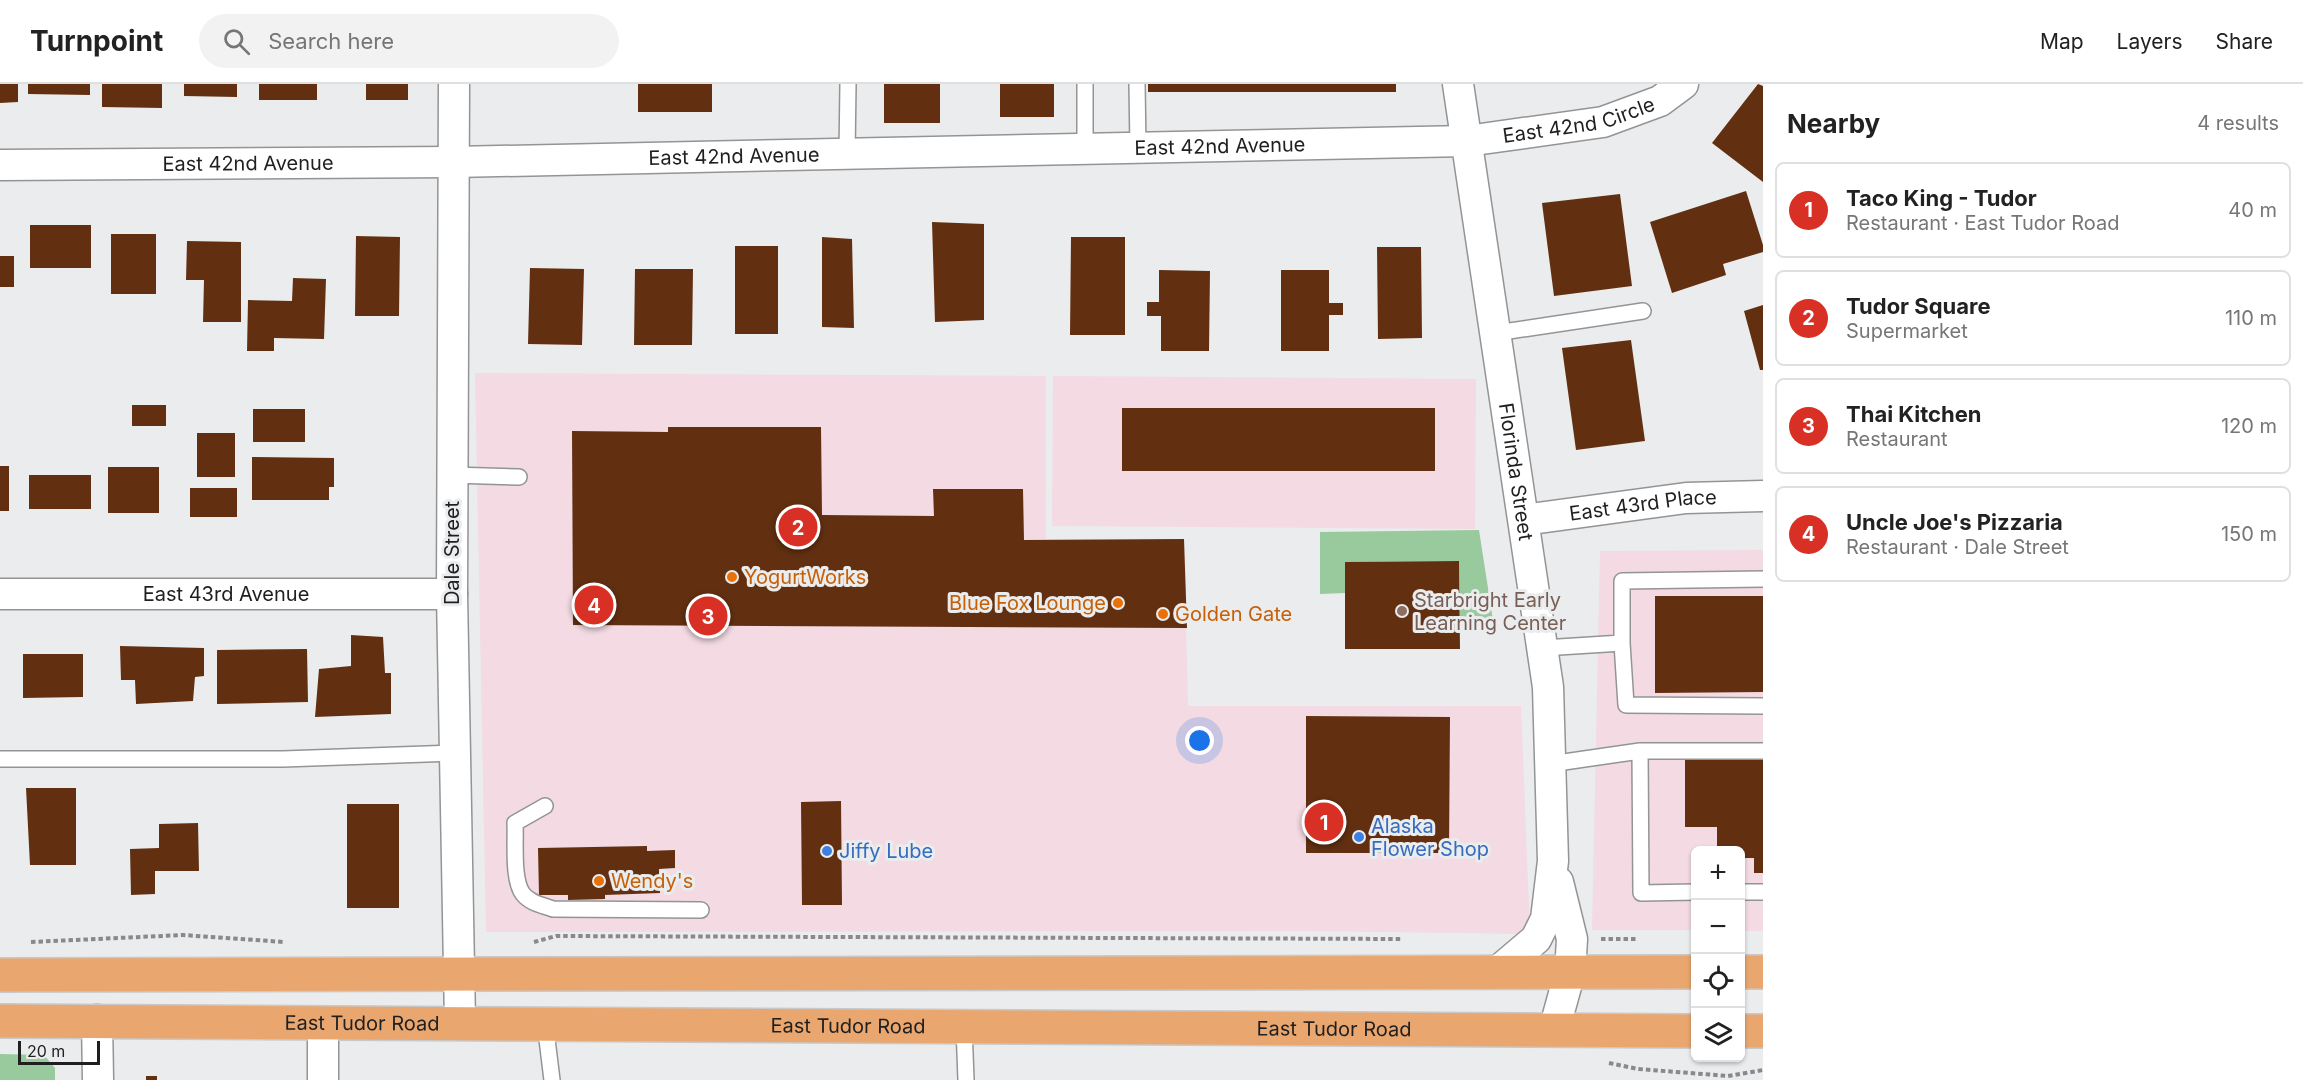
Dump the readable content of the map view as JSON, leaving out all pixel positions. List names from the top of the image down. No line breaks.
{"streets":{"main road":["East Tudor Road"],"street":["East 42nd Circle","East 42nd Avenue","Florinda Street","East 43rd Place","Dale Street","East 43rd Avenue"]},"crossings":[["East 42nd Circle","East 42nd Avenue"],["East 42nd Circle","Florinda Street"],["East 42nd Avenue","Florinda Street"],["East 42nd Avenue","Dale Street"],["Florinda Street","East 43rd Place"],["Florinda Street","East Tudor Road"],["Dale Street","East 43rd Avenue"],["Dale Street","East Tudor Road"]],"places":["YogurtWorks","Blue Fox Lounge","Starbright Early Learning Center","Golden Gate","Alaska Flower Shop","Jiffy Lube","Wendy's"],"scale_bar":"20 m","page":{"header":"Turnpoint","search":"Search here","nav":["Map","Layers","Share"],"heading":["Nearby","4 results"],"list":[{"mark":"1","name":"Taco King - Tudor","note":"Restaurant · East Tudor Road","value":"40 m"},{"mark":"2","name":"Tudor Square","note":"Supermarket","value":"110 m"},{"mark":"3","name":"Thai Kitchen","note":"Restaurant","value":"120 m"},{"mark":"4","name":"Uncle Joe's Pizzaria","note":"Restaurant · Dale Street","value":"150 m"}],"pins":["2","4","3","1"],"map_buttons":["+","−"],"scale":"20 m"}}
